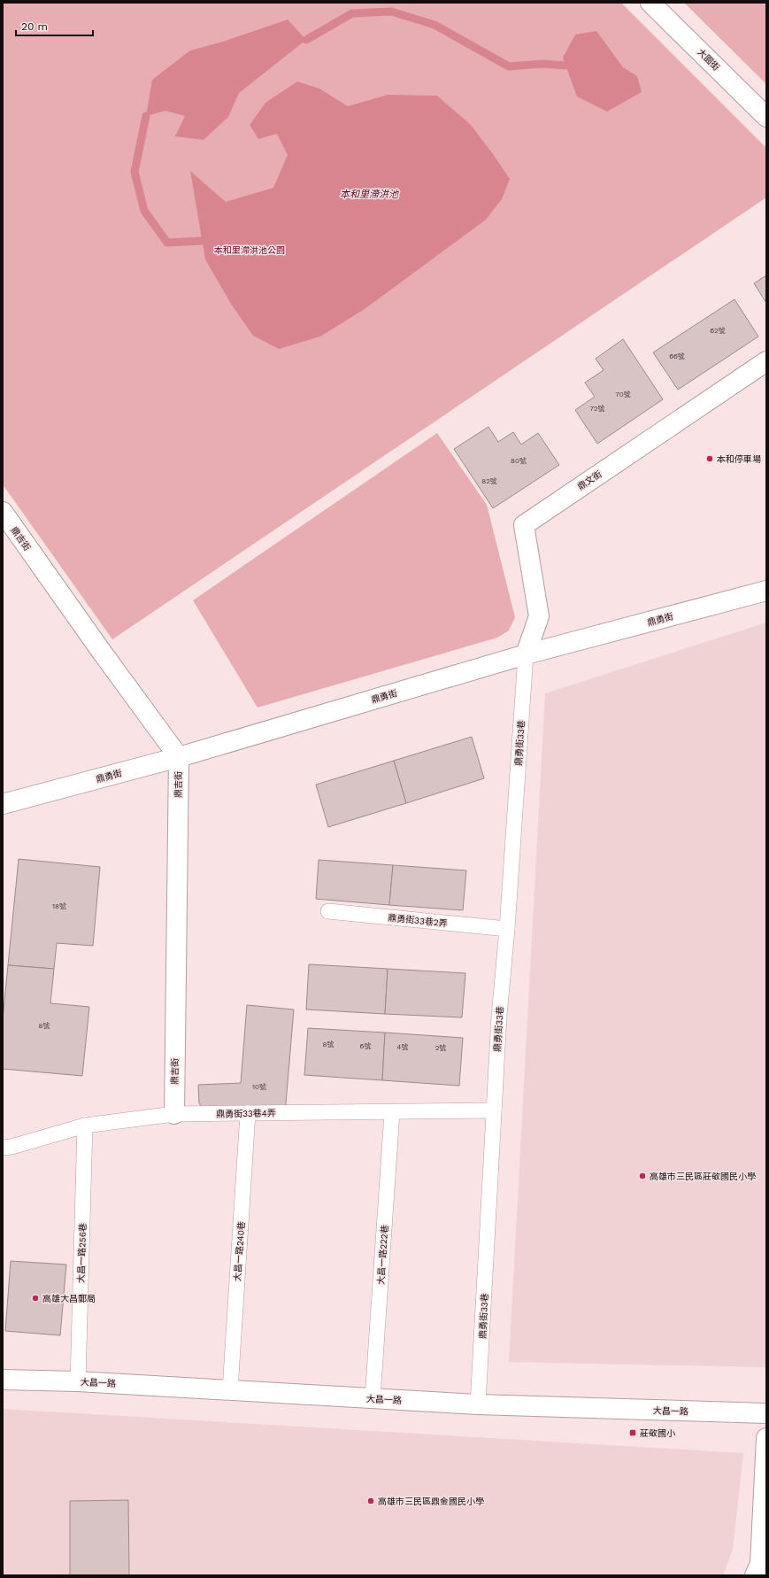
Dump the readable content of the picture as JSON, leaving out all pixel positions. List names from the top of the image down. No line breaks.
{"streets":{"street":["大園街","鼎文街","鼎吉街","鼎勇街","大昌一路"],"lane":["鼎勇街33巷","鼎勇街33巷2弄","鼎勇街33巷4弄","大昌一路240巷","大昌一路256巷","大昌一路222巷"]},"crossings":[["鼎文街","鼎勇街"],["鼎文街","鼎勇街33巷"],["鼎吉街","鼎勇街"],["鼎吉街","鼎勇街33巷4弄"],["鼎勇街","鼎勇街33巷"],["鼎勇街33巷","鼎勇街33巷2弄"],["鼎勇街33巷","鼎勇街33巷4弄"],["鼎勇街33巷","大昌一路"],["鼎勇街33巷4弄","大昌一路240巷"],["鼎勇街33巷4弄","大昌一路256巷"],["鼎勇街33巷4弄","大昌一路222巷"],["大昌一路240巷","大昌一路"],["大昌一路256巷","大昌一路"],["大昌一路222巷","大昌一路"]],"water":["本和里滯洪池"],"parks":["本和里滯洪池公園"],"places":{"other":["本和停車場","高雄市三民區莊敬國民小學","高雄大昌郵局","高雄市三民區鼎金國民小學"],"transit":["莊敬國小"]},"house_numbers":["62號","66號","70號","72號","80號","82號","18號","8號","8號","6號","4號","2號","10號"],"scale_bar":"20 m"}
